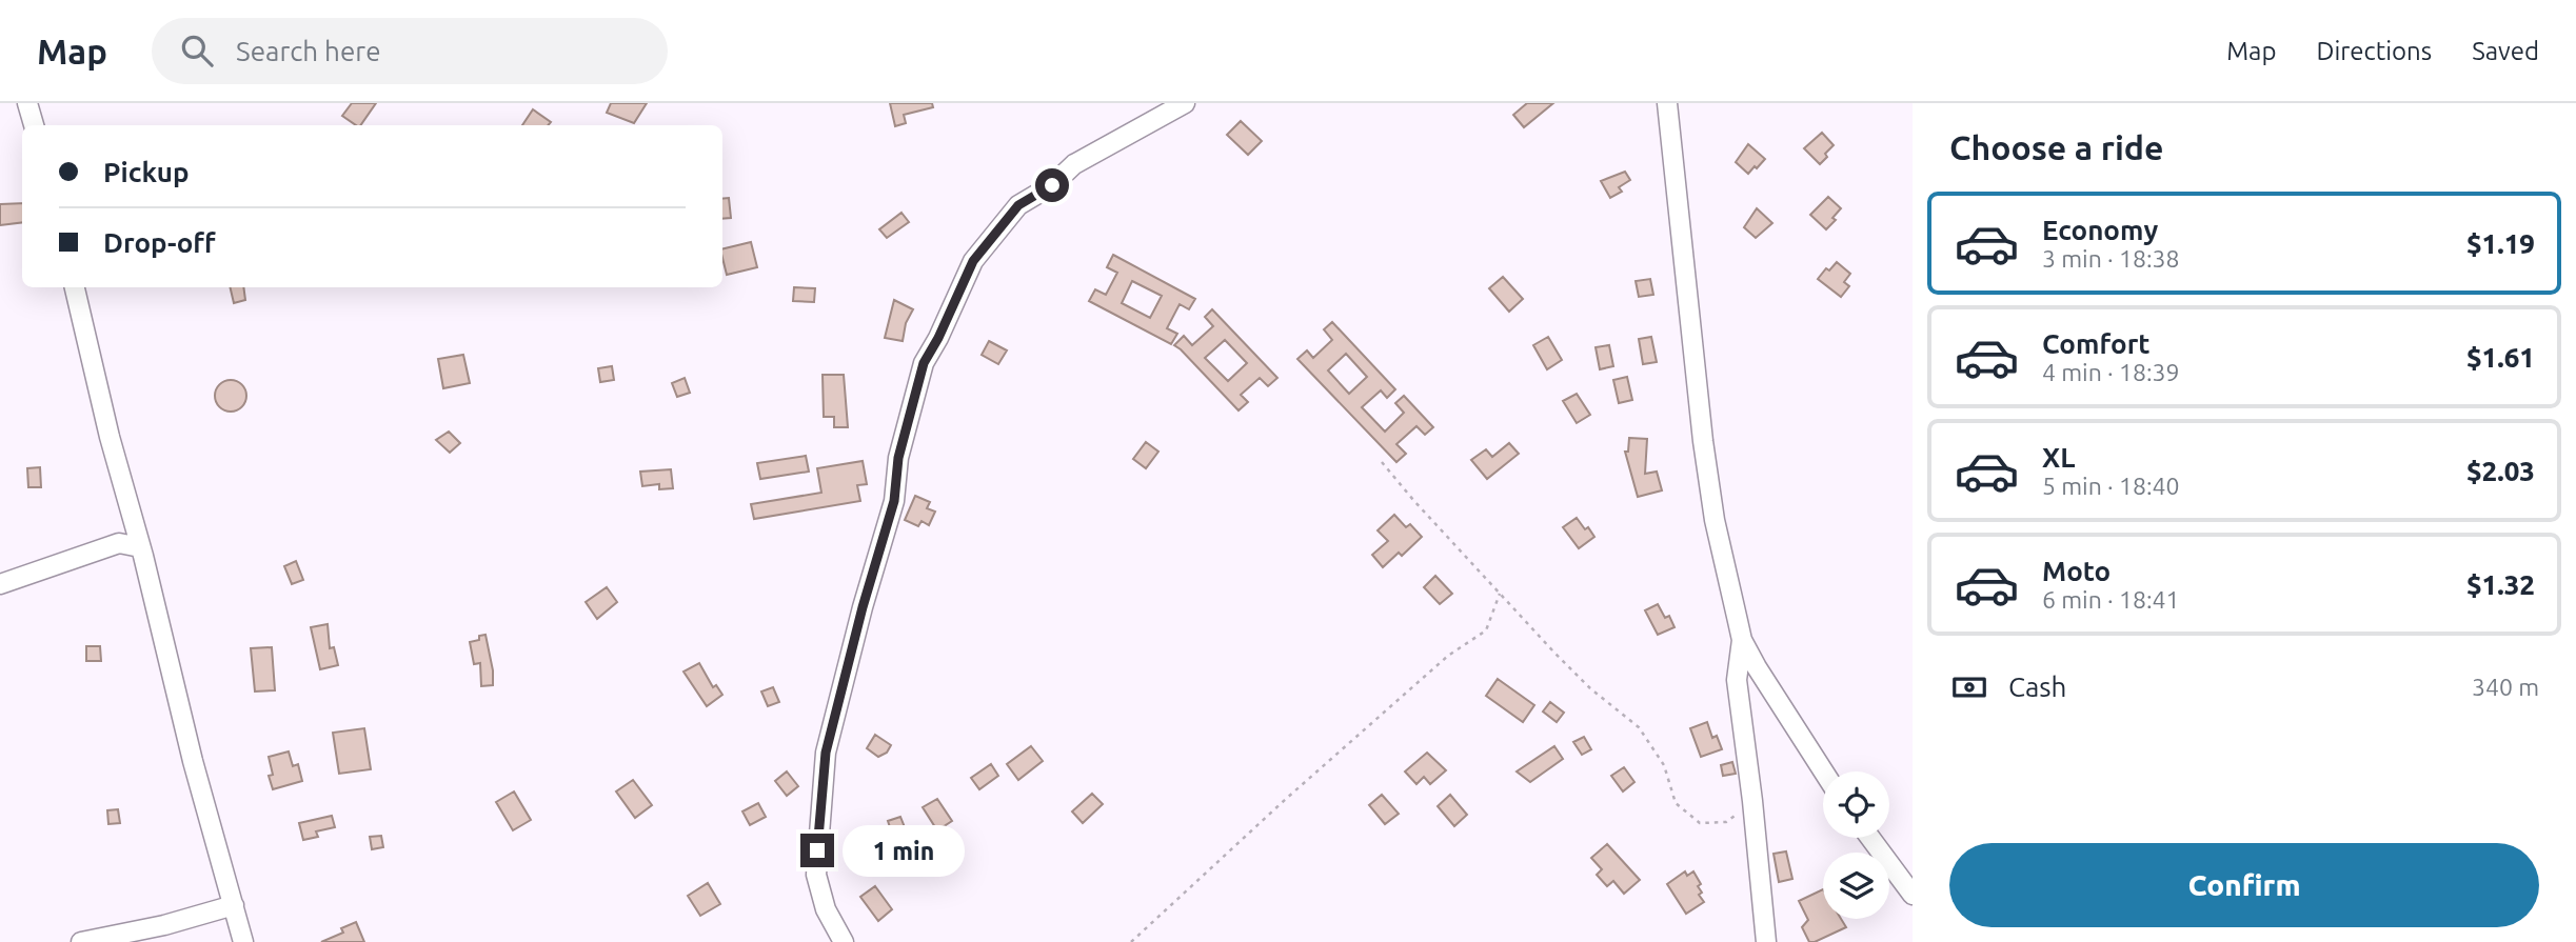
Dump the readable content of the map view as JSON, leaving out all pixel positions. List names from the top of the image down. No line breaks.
{"page":{"header":"Map","search":"Search here","nav":["Map","Directions","Saved"],"heading":"Choose a ride","banner":["Pickup","Drop-off"],"list":[{"name":"Economy","note":"3 min · 18:38","value":"$1.19"},{"name":"Comfort","note":"4 min · 18:39","value":"$1.61"},{"name":"XL","note":"5 min · 18:40","value":"$2.03"},{"name":"Moto","note":"6 min · 18:41","value":"$1.32"}],"pay":["Cash","340 m"],"bubble":"1 min","buttons":"Confirm"}}
